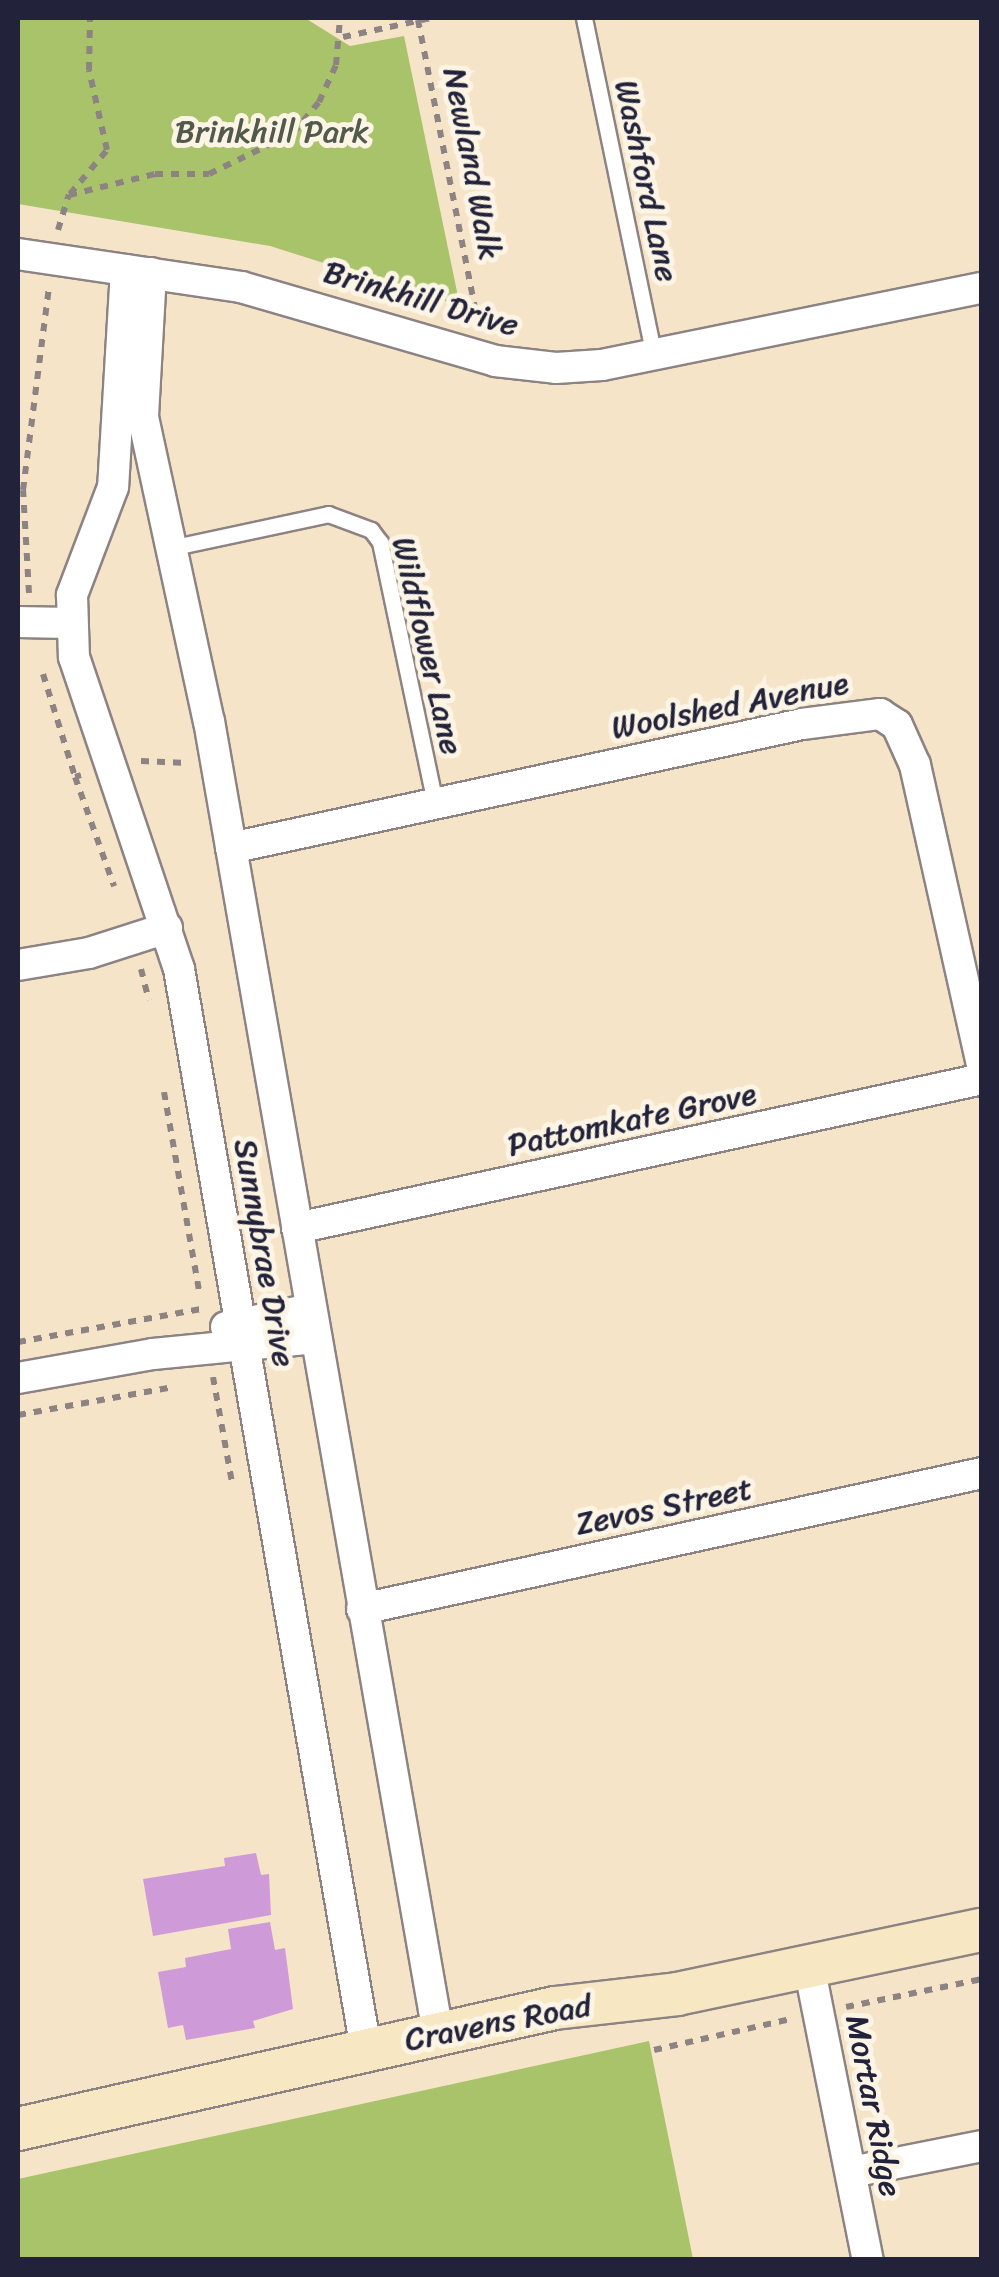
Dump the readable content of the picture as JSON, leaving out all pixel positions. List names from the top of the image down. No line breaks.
{"streets":{"street":["Brinkhill Drive","Woolshed Avenue","Pattomkate Grove","Sunnybrae Drive","Zevos Street","Cravens Road","Mortar Ridge"],"lane":["Washford Lane","Wildflower Lane"],"path":["Newland Walk"]},"crossings":[["Washford Lane","Brinkhill Drive"],["Brinkhill Drive","Sunnybrae Drive"],["Wildflower Lane","Woolshed Avenue"],["Wildflower Lane","Sunnybrae Drive"],["Woolshed Avenue","Sunnybrae Drive"],["Pattomkate Grove","Sunnybrae Drive"],["Sunnybrae Drive","Zevos Street"],["Sunnybrae Drive","Cravens Road"],["Cravens Road","Mortar Ridge"]],"parks":["Brinkhill Park"]}
